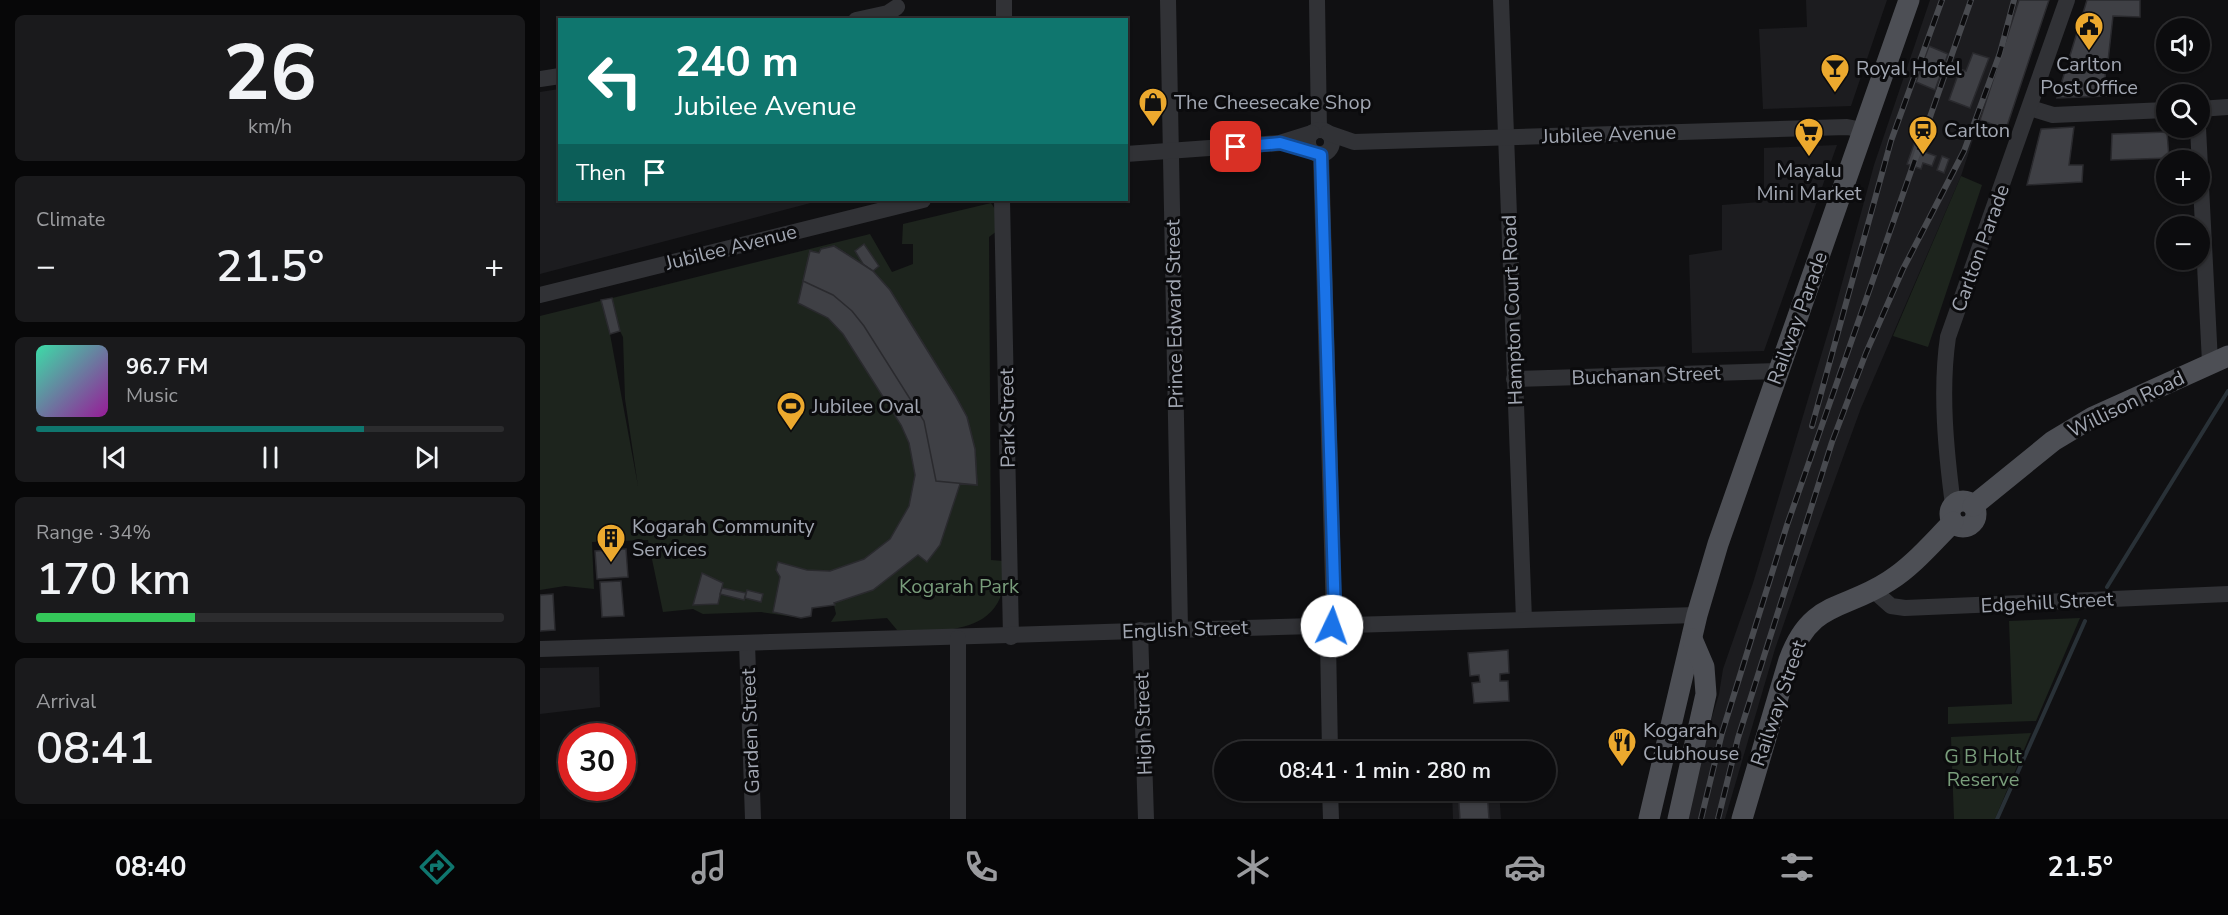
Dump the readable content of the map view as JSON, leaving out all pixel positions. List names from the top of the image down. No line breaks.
{"streets":{"main road":["Railway Parade","Willison Road","Railway Street"],"street":["Jubilee Avenue","Carlton Parade","Hampton Court Road","Prince Edward Street","Buchanan Street","Park Street","Edgehill Street","English Street","High Street","Garden Street"]},"crossings":[["Jubilee Avenue","Hampton Court Road"],["Jubilee Avenue","Railway Parade"],["Carlton Parade","Willison Road"],["Carlton Parade","Railway Street"],["Hampton Court Road","Buchanan Street"],["Hampton Court Road","English Street"],["Prince Edward Street","English Street"],["Railway Parade","Buchanan Street"],["Railway Parade","English Street"],["Willison Road","Railway Street"],["Park Street","English Street"],["Edgehill Street","Railway Street"],["English Street","High Street"],["English Street","Garden Street"]],"parks":["Kogarah Park","G B Holt Reserve"],"places":{"public building":["Carlton Post Office"],"bar":["Royal Hotel"],"shop":["The Cheesecake Shop"],"station":["Carlton"],"supermarket":["Mayalu Mini Market"],"sports":["Jubilee Oval"],"building":["Kogarah Community Services"],"restaurant":["Kogarah Clubhouse"]},"page":{"tile":[["26","km/h"],"Climate",["Range · 34%","170 km"],["Arrival","08:41"]],"map_buttons":["+","−"],"turn":["240 m","Jubilee Avenue"],"then":"Then","heat":["−","21.5°","+"],"song":["96.7 FM","Music"],"limit":"30","trip":"08:41 · 1 min · 280 m","tabs":["08:40","21.5°"]}}
